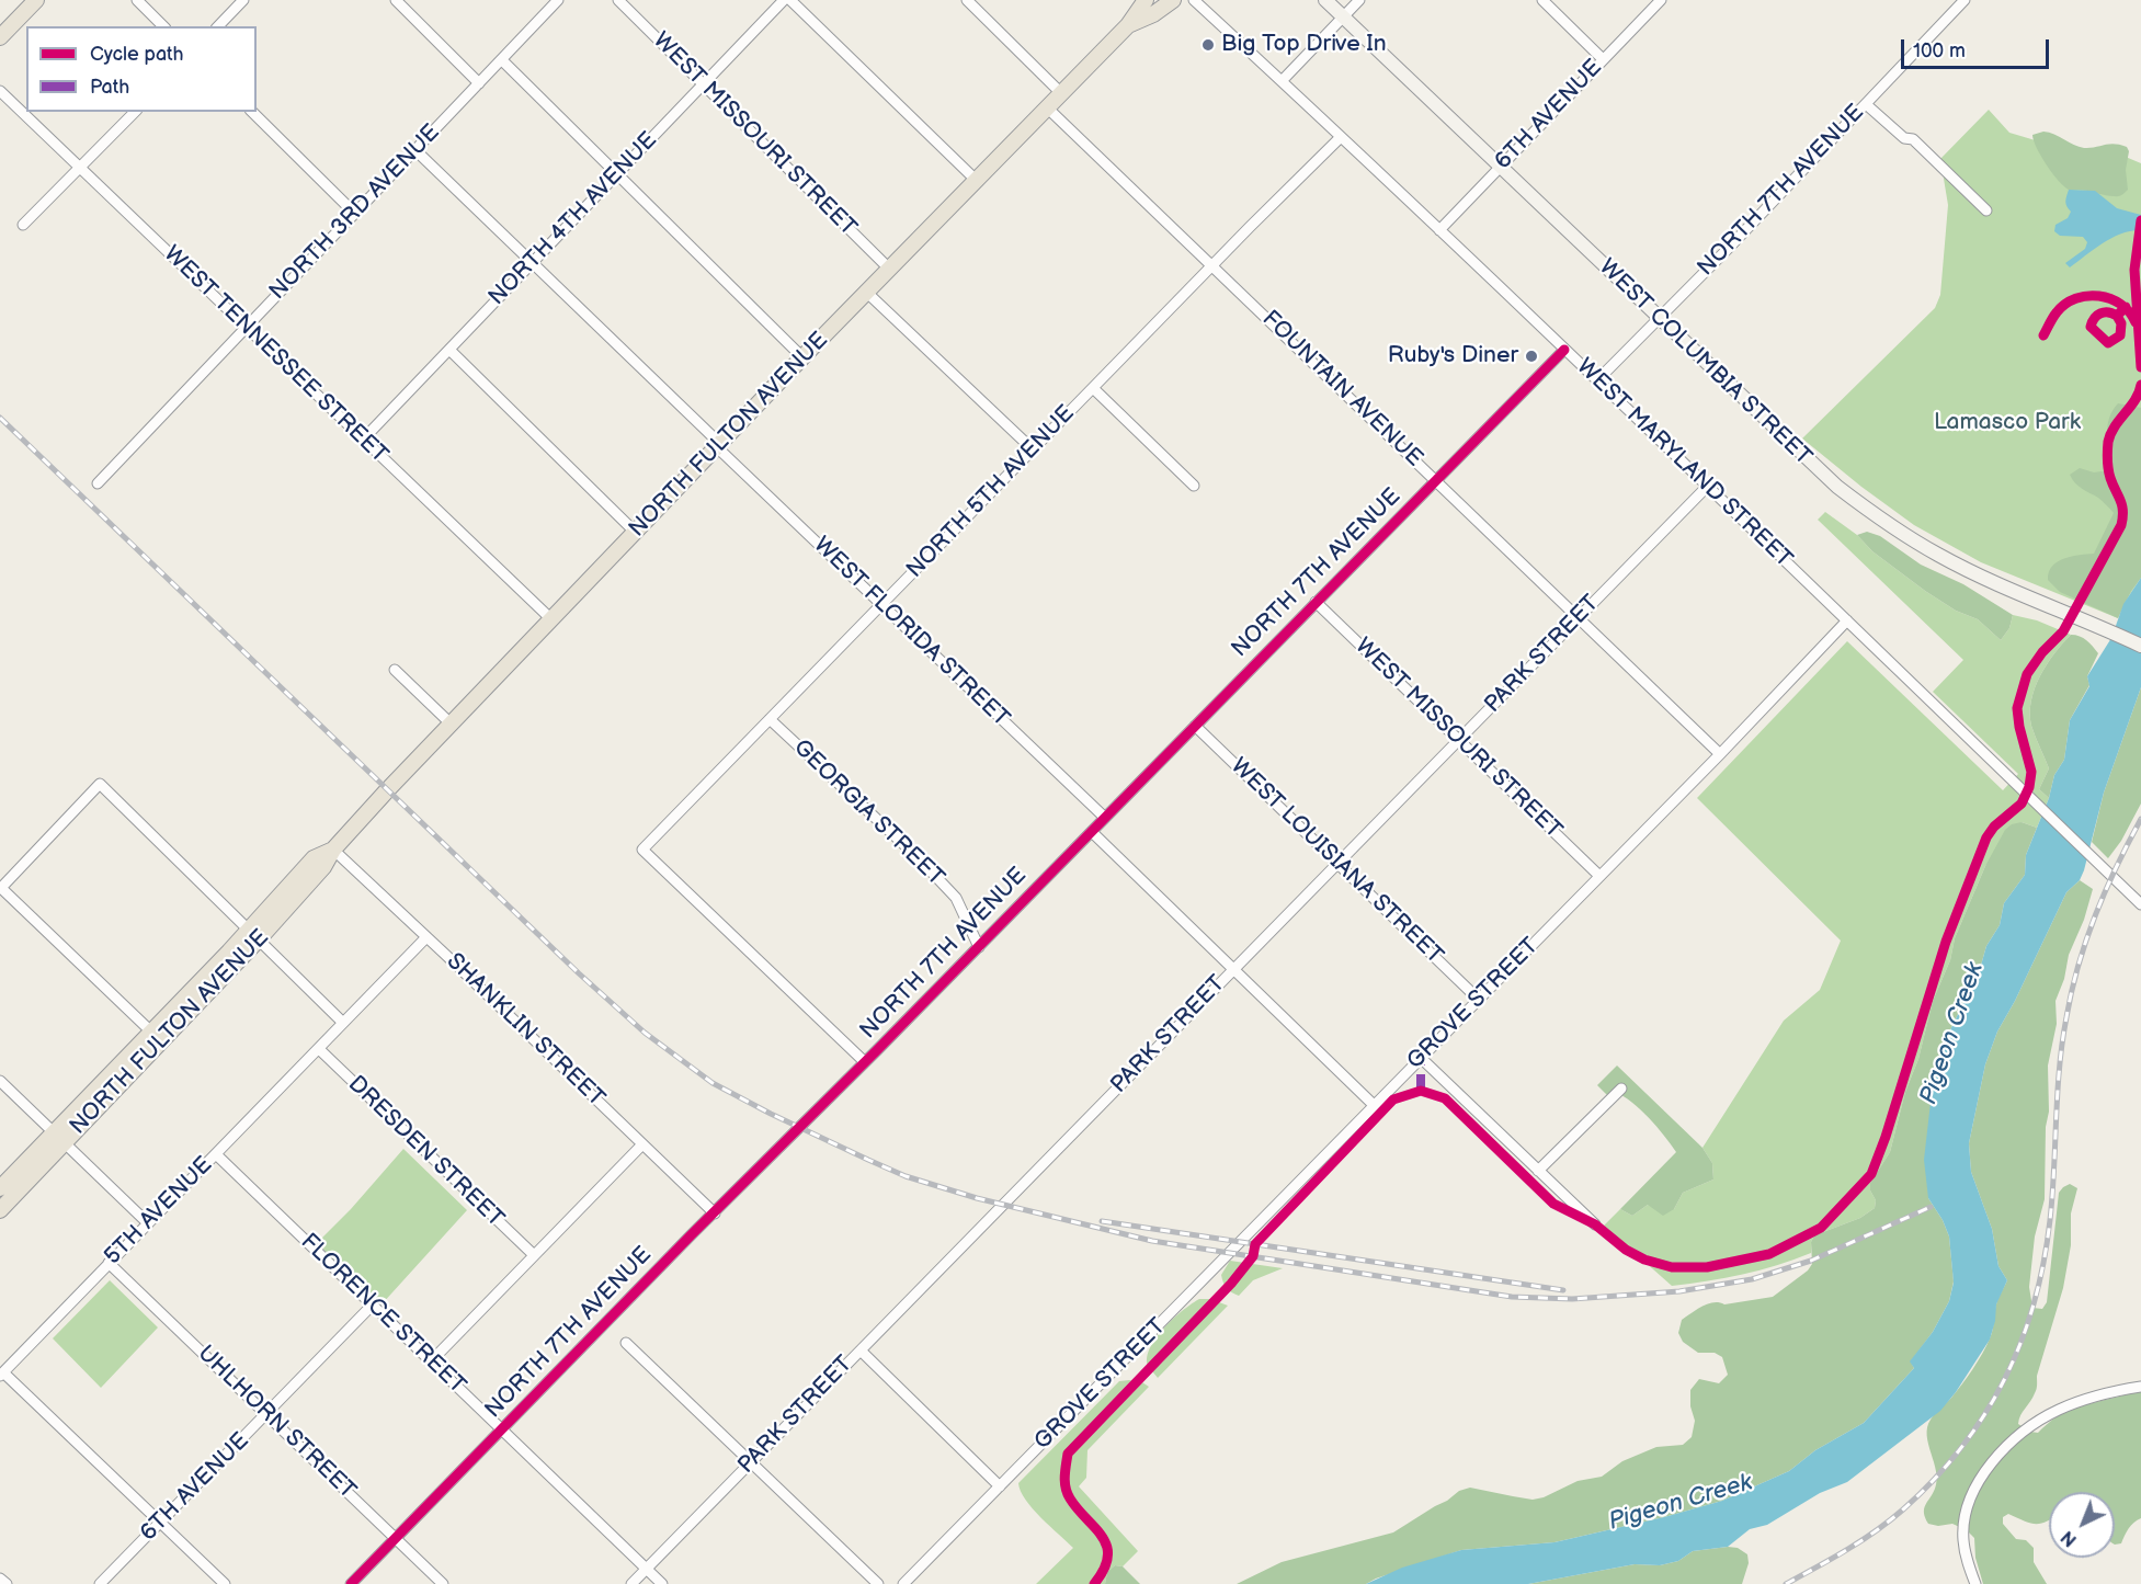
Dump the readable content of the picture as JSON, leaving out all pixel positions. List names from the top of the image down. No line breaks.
{"streets":{"main road":["WEST COLUMBIA STREET","NORTH FULTON AVENUE"],"street":["6TH AVENUE","WEST MISSOURI STREET","NORTH 7TH AVENUE","NORTH 3RD AVENUE","NORTH 4TH AVENUE","WEST TENNESSEE STREET","FOUNTAIN AVENUE","WEST MARYLAND STREET","NORTH 5TH AVENUE","WEST FLORIDA STREET","PARK STREET","GEORGIA STREET","WEST LOUISIANA STREET","GROVE STREET","SHANKLIN STREET","DRESDEN STREET","5TH AVENUE","FLORENCE STREET","UHLHORN STREET"]},"crossings":[["6TH AVENUE","WEST COLUMBIA STREET"],["6TH AVENUE","WEST MARYLAND STREET"],["6TH AVENUE","FLORENCE STREET"],["6TH AVENUE","UHLHORN STREET"],["WEST MISSOURI STREET","NORTH 7TH AVENUE"],["WEST MISSOURI STREET","NORTH 4TH AVENUE"],["WEST MISSOURI STREET","NORTH FULTON AVENUE"],["WEST MISSOURI STREET","PARK STREET"],["WEST MISSOURI STREET","GROVE STREET"],["NORTH 7TH AVENUE","WEST COLUMBIA STREET"],["NORTH 7TH AVENUE","FOUNTAIN AVENUE"],["NORTH 7TH AVENUE","WEST MARYLAND STREET"],["NORTH 7TH AVENUE","NORTH 5TH AVENUE"],["NORTH 7TH AVENUE","WEST FLORIDA STREET"],["NORTH 7TH AVENUE","GEORGIA STREET"],["NORTH 7TH AVENUE","WEST LOUISIANA STREET"],["NORTH 7TH AVENUE","SHANKLIN STREET"],["NORTH 7TH AVENUE","FLORENCE STREET"],["NORTH 7TH AVENUE","UHLHORN STREET"],["NORTH 3RD AVENUE","WEST TENNESSEE STREET"],["NORTH 3RD AVENUE","WEST FLORIDA STREET"],["NORTH 4TH AVENUE","WEST TENNESSEE STREET"],["NORTH 4TH AVENUE","WEST FLORIDA STREET"],["WEST TENNESSEE STREET","NORTH FULTON AVENUE"],["FOUNTAIN AVENUE","NORTH FULTON AVENUE"],["FOUNTAIN AVENUE","NORTH 5TH AVENUE"],["FOUNTAIN AVENUE","PARK STREET"],["FOUNTAIN AVENUE","GROVE STREET"],["NORTH FULTON AVENUE","WEST FLORIDA STREET"],["NORTH FULTON AVENUE","SHANKLIN STREET"],["WEST MARYLAND STREET","NORTH 5TH AVENUE"],["WEST MARYLAND STREET","PARK STREET"],["WEST MARYLAND STREET","GROVE STREET"],["NORTH 5TH AVENUE","WEST FLORIDA STREET"],["NORTH 5TH AVENUE","GEORGIA STREET"],["PARK STREET","WEST LOUISIANA STREET"],["PARK STREET","FLORENCE STREET"],["WEST LOUISIANA STREET","GROVE STREET"],["DRESDEN STREET","5TH AVENUE"],["5TH AVENUE","FLORENCE STREET"],["5TH AVENUE","UHLHORN STREET"]],"water":["Pigeon Creek"],"parks":["Lamasco Park"],"places":["Big Top Drive In","Ruby's Diner"],"legend":["Cycle path","Path"],"scale_bar":"100 m","north":"bottom left"}
